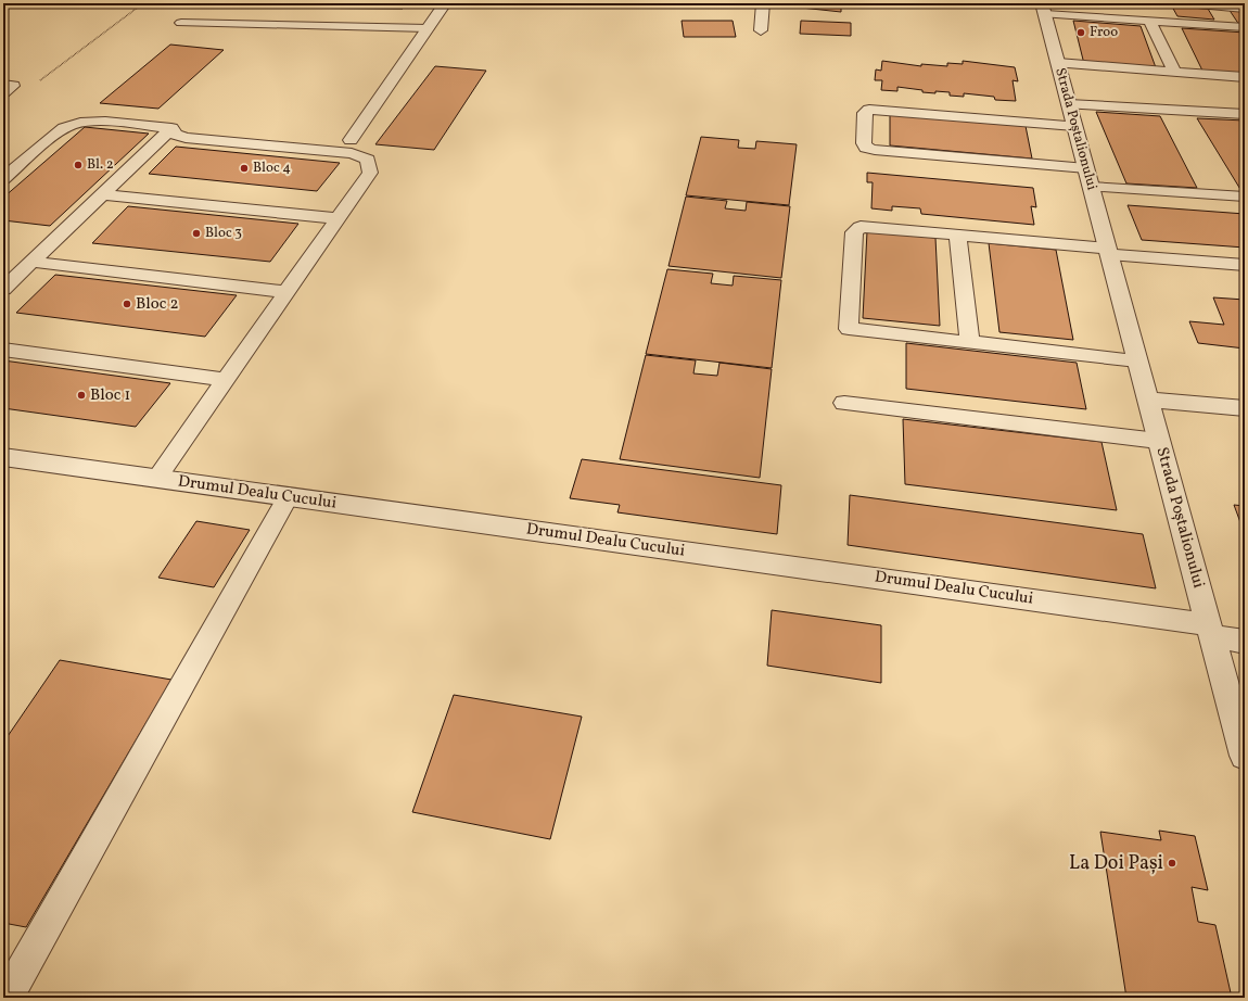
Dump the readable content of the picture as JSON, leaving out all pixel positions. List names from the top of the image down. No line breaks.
{"streets":{"street":["Strada Poștalionului","Drumul Dealu Cucului"]},"crossings":[["Strada Poștalionului","Drumul Dealu Cucului"]],"places":["Froo","Bl. 2","Bloc 4","Bloc 3","Bloc 2","Bloc 1","La Doi Pași"]}
